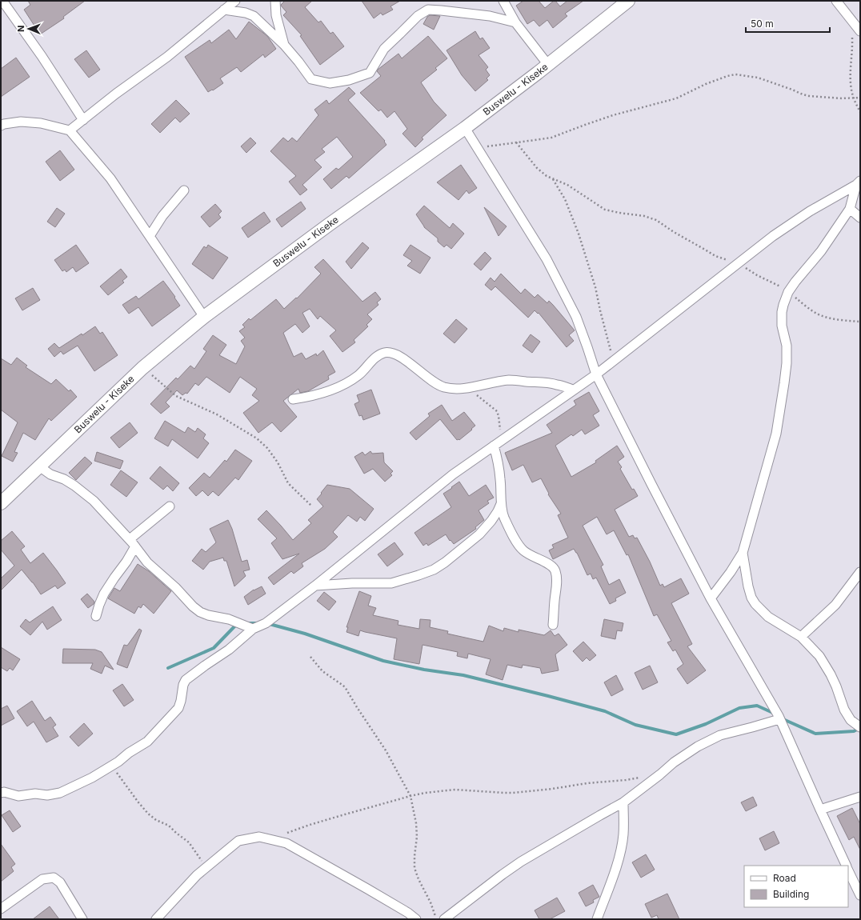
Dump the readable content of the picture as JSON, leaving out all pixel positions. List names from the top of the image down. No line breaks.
{"streets":{"main road":["Buswelu - Kiseke"]},"legend":["Road","Building"],"scale_bar":"50 m","north":"left"}
